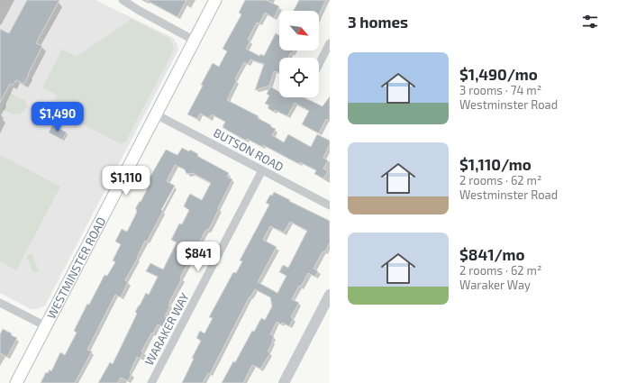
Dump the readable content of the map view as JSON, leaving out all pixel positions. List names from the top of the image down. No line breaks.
{"streets":{"main road":["WESTMINSTER ROAD"],"street":["BUTSON ROAD","WARAKER WAY"]},"crossings":[["BUTSON ROAD","WESTMINSTER ROAD"],["BUTSON ROAD","WARAKER WAY"]],"north":"bottom right","page":{"heading":"3 homes","list":[{"name":"$1,490/mo","note":"3 rooms · 74 m² · Westminster Road"},{"name":"$1,110/mo","note":"2 rooms · 62 m² · Westminster Road"},{"name":"$841/mo","note":"2 rooms · 62 m² · Waraker Way"}],"price":["$1,490","$1,110","$841"]}}
